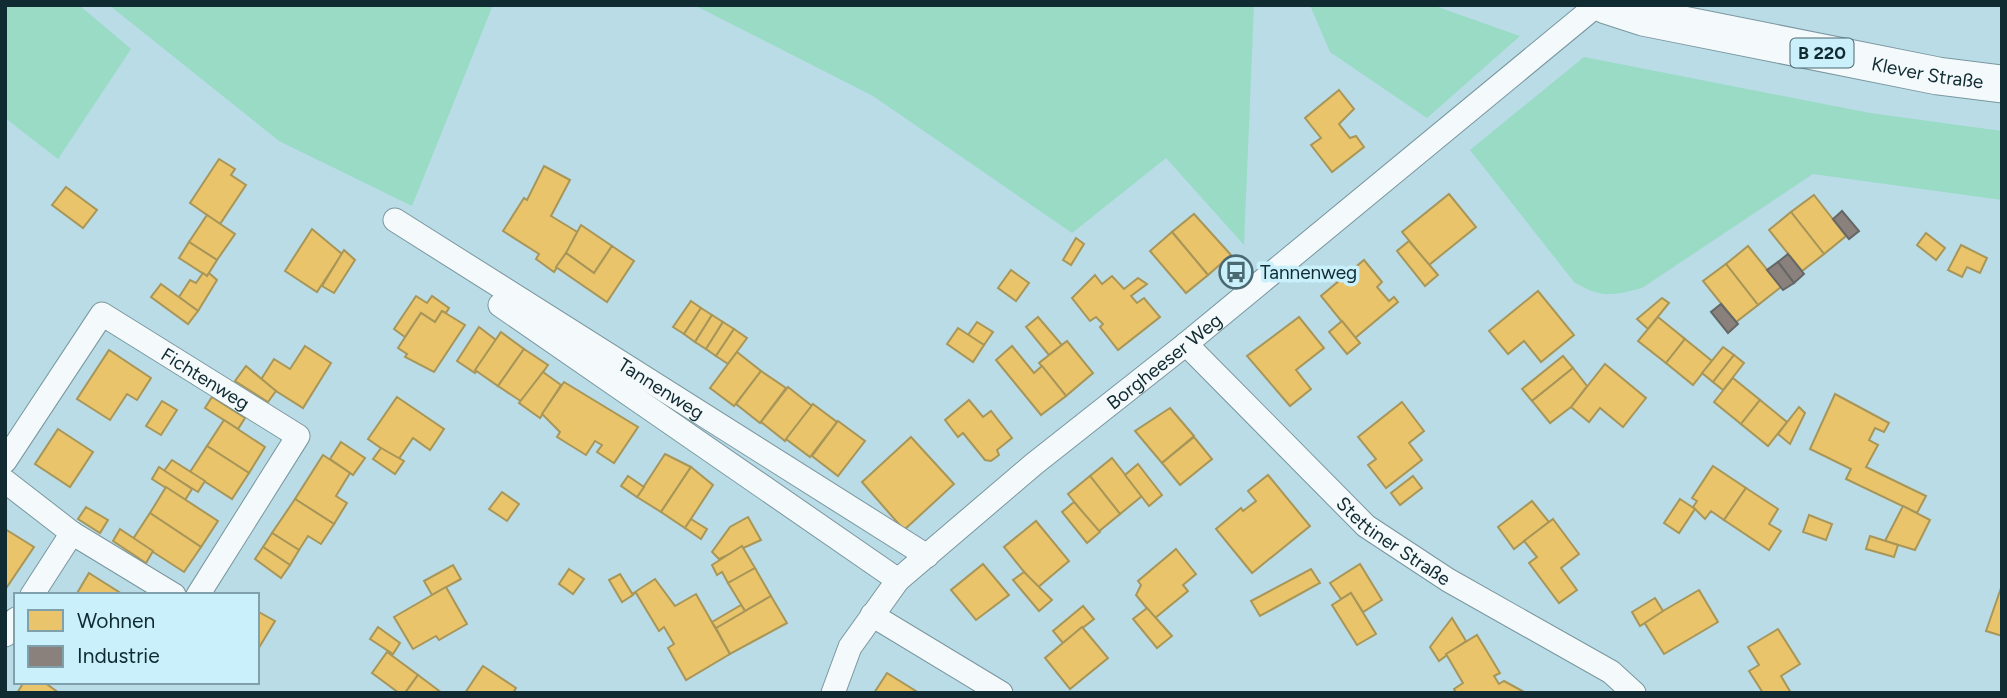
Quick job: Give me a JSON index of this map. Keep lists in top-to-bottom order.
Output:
{
  "streets": {
    "main road": ["B 220", "Klever Straße"],
    "street": [
      "Borgheeser Weg",
      "Fichtenweg",
      "Tannenweg",
      "Stettiner Straße"
    ]
  },
  "crossings": [
    ["Borgheeser Weg", "Tannenweg"],
    ["Borgheeser Weg", "Stettiner Straße"]
  ],
  "places": {
    "bus stop": ["Tannenweg"]
  },
  "legend": ["Wohnen", "Industrie"]
}
